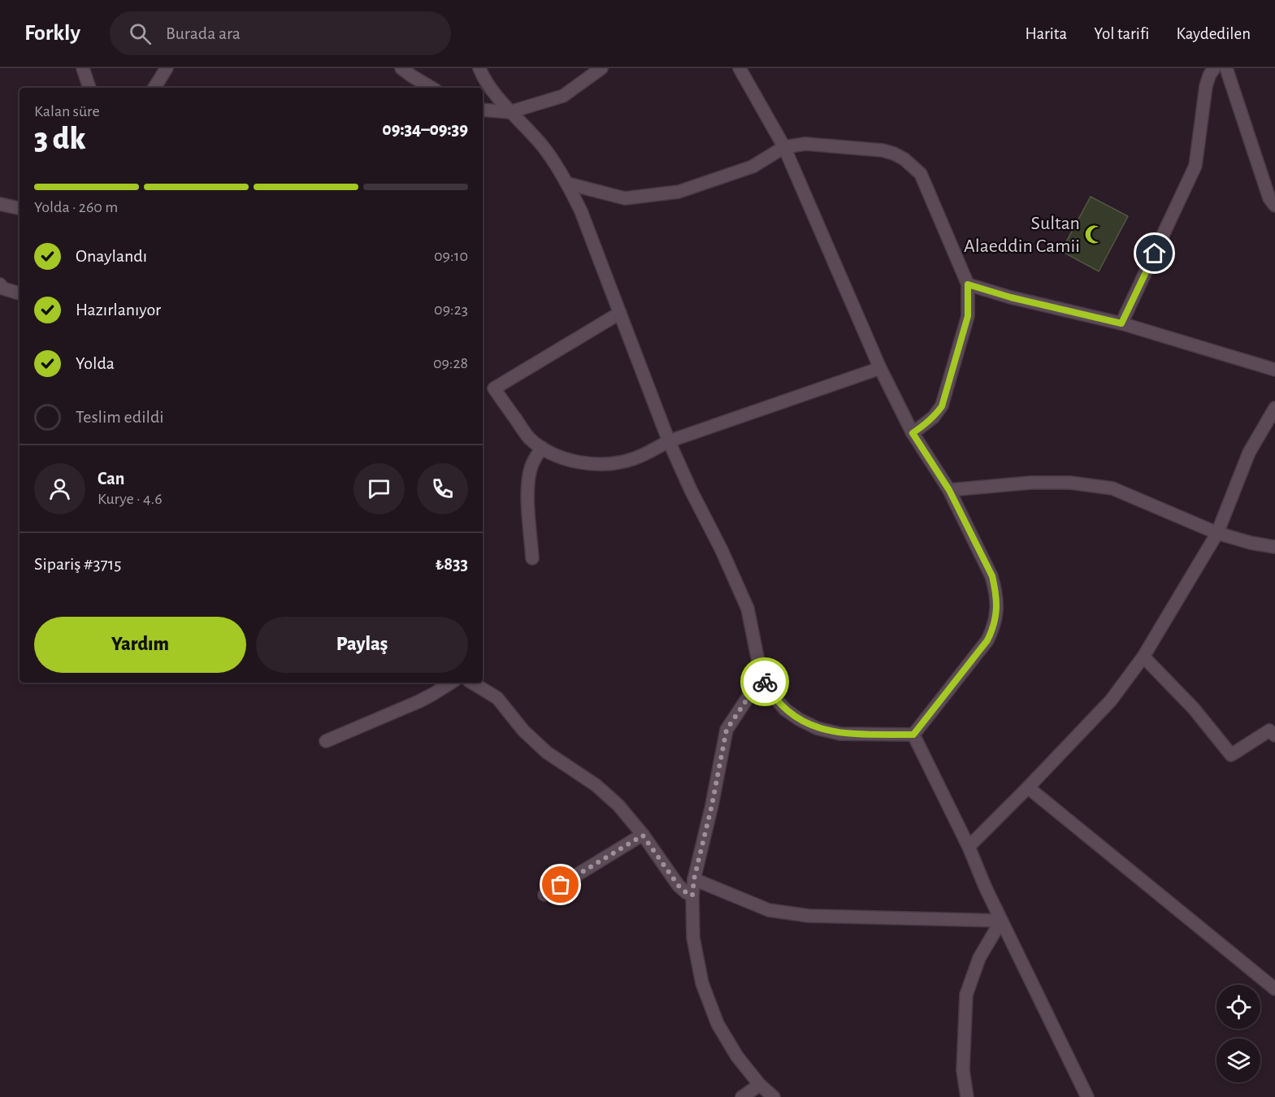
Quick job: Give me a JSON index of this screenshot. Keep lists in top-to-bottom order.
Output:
{
  "places": {
    "mosque": ["Sultan Alaeddin Camii"]
  },
  "page": {
    "header": "Forkly",
    "search": "Burada ara",
    "nav": ["Harita", "Yol tarifi", "Kaydedilen"],
    "heading": ["3 dk", "Kalan süre", "09:34–09:39"],
    "panel": [
      "Can",
      "Kurye · 4.6",
      "Sipariş #3715",
      "₺833"
    ],
    "bar": "Yolda · 260 m",
    "list": [
      ["Onaylandı", "09:10"],
      ["Hazırlanıyor", "09:23"],
      ["Yolda", "09:28"],
      "Teslim edildi"
    ],
    "buttons": ["Yardım", "Paylaş"]
  }
}
